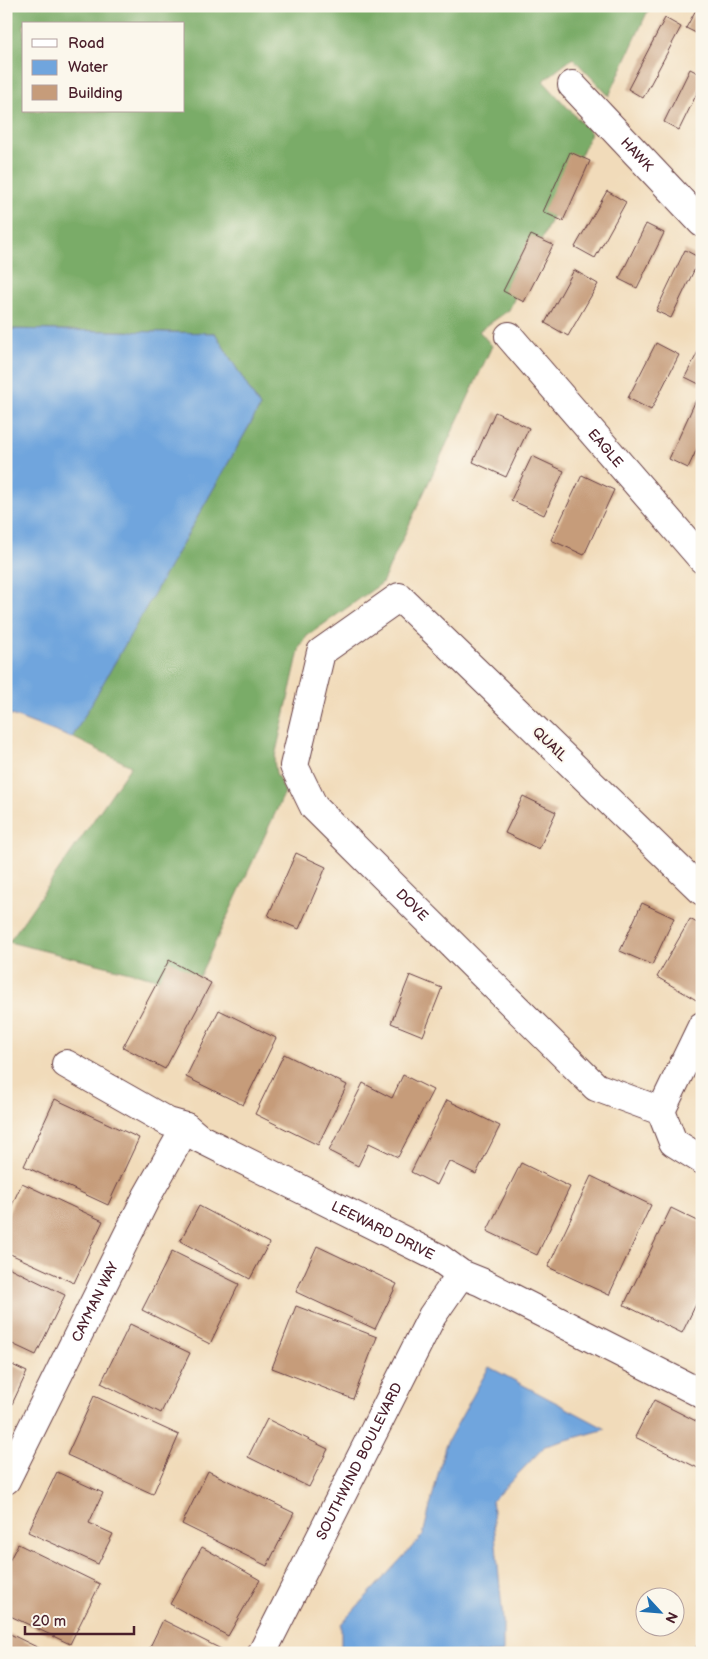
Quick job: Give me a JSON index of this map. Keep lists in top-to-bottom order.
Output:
{
  "streets": {
    "street": [
      "HAWK",
      "EAGLE",
      "QUAIL",
      "DOVE",
      "LEEWARD DRIVE",
      "CAYMAN WAY",
      "SOUTHWIND BOULEVARD"
    ]
  },
  "crossings": [
    ["QUAIL", "DOVE"],
    ["LEEWARD DRIVE", "CAYMAN WAY"],
    ["LEEWARD DRIVE", "SOUTHWIND BOULEVARD"]
  ],
  "legend": ["Road", "Water", "Building"],
  "scale_bar": "20 m",
  "north": "bottom right"
}
